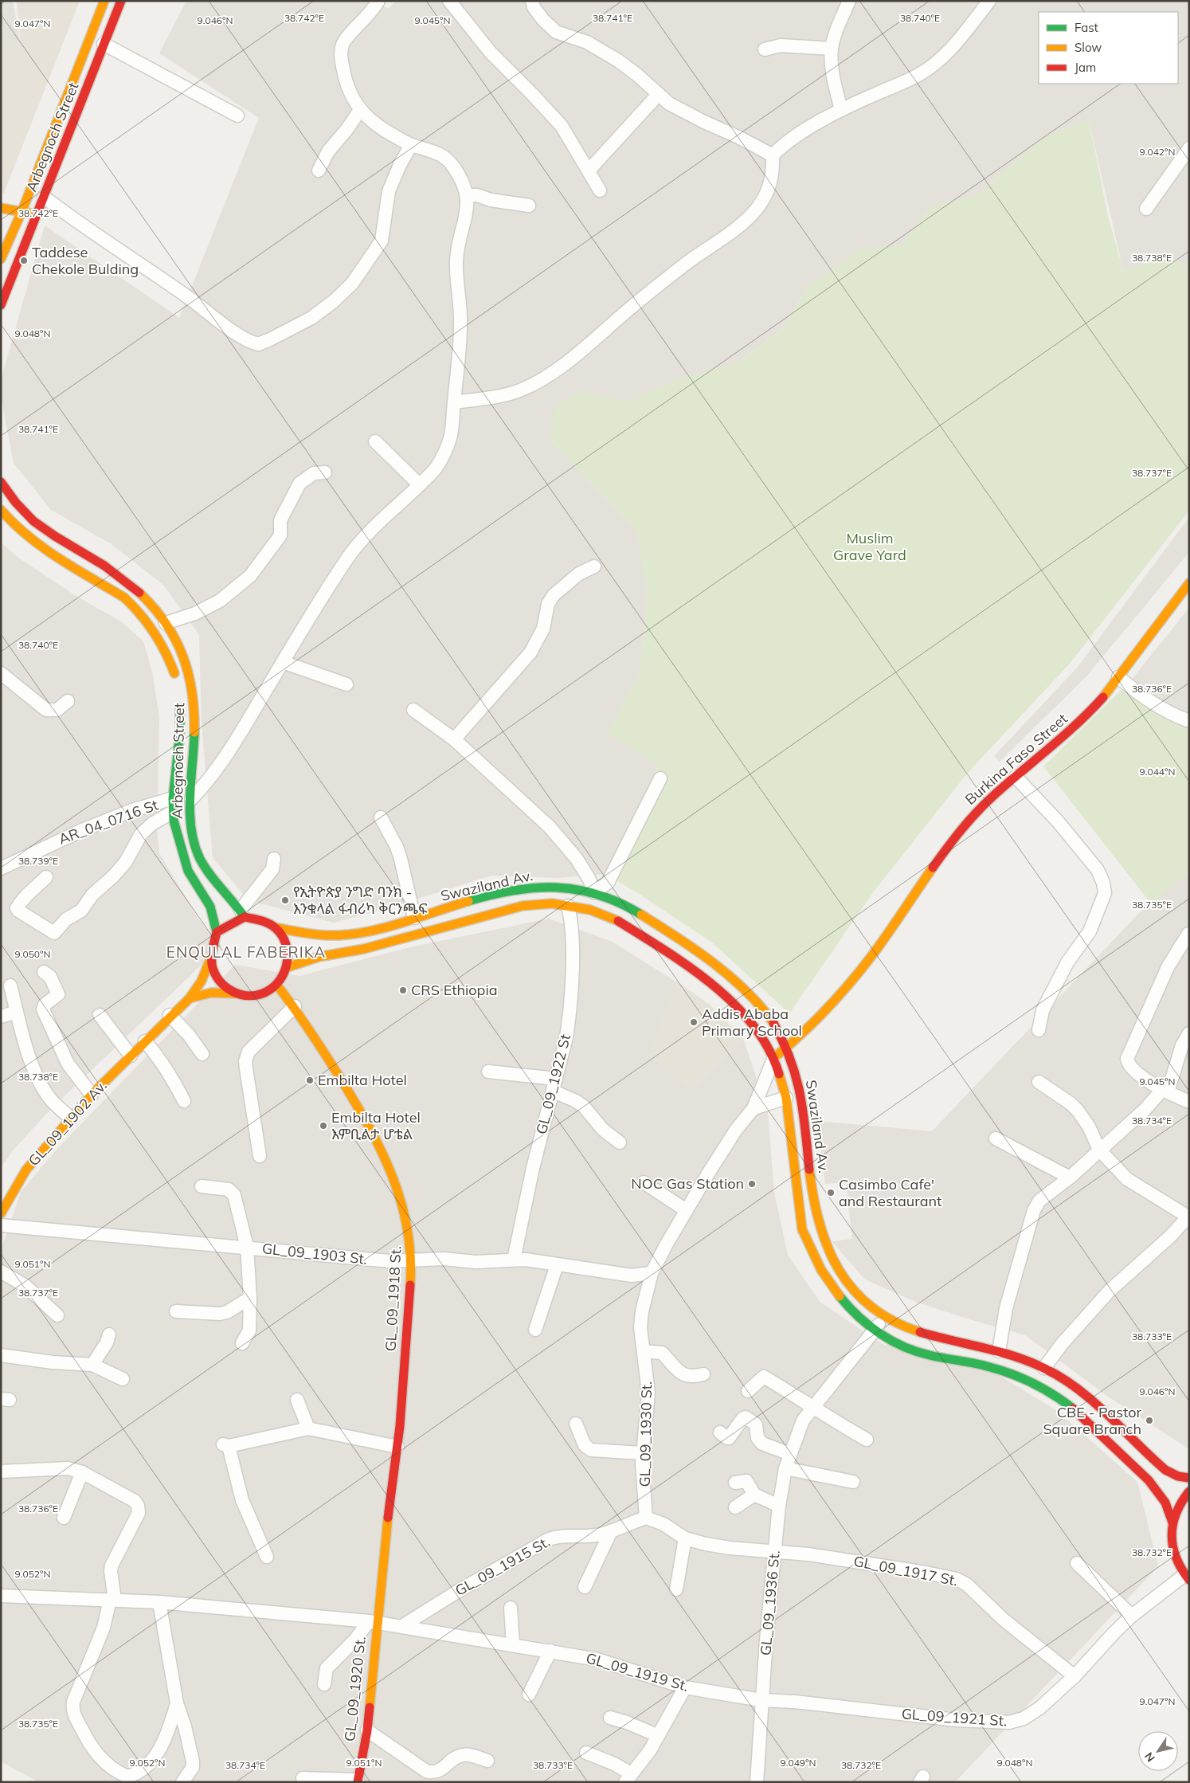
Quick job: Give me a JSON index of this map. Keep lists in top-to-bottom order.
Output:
{
  "streets": {
    "main road": [
      "Arbegnoch Street",
      "Burkina Faso Street",
      "Swaziland Av.",
      "GL_09_1902 Av.",
      "GL_09_1918 St.",
      "GL_09_1920 St."
    ],
    "street": [
      "AR_04_0716 St",
      "GL_09_1922 St",
      "GL_09_1903 St.",
      "GL_09_1930 St.",
      "GL_09_1915 St.",
      "GL_09_1917 St.",
      "GL_09_1936 St.",
      "GL_09_1919 St.",
      "GL_09_1921 St."
    ]
  },
  "crossings": [
    ["Arbegnoch Street", "AR_04_0716 St"],
    ["Arbegnoch Street", "Swaziland Av."],
    ["Arbegnoch Street", "GL_09_1902 Av."],
    ["Arbegnoch Street", "GL_09_1918 St."],
    ["Burkina Faso Street", "Swaziland Av."],
    ["Burkina Faso Street", "GL_09_1930 St."],
    ["Swaziland Av.", "GL_09_1922 St"],
    ["Swaziland Av.", "GL_09_1902 Av."],
    ["Swaziland Av.", "GL_09_1918 St."],
    ["Swaziland Av.", "GL_09_1930 St."],
    ["Swaziland Av.", "GL_09_1936 St."],
    ["GL_09_1922 St", "GL_09_1903 St."],
    ["GL_09_1902 Av.", "GL_09_1918 St."],
    ["GL_09_1903 St.", "GL_09_1918 St."],
    ["GL_09_1903 St.", "GL_09_1930 St."],
    ["GL_09_1918 St.", "GL_09_1919 St."],
    ["GL_09_1918 St.", "GL_09_1920 St."],
    ["GL_09_1930 St.", "GL_09_1915 St."],
    ["GL_09_1915 St.", "GL_09_1919 St."],
    ["GL_09_1917 St.", "GL_09_1936 St."],
    ["GL_09_1917 St.", "GL_09_1921 St."],
    ["GL_09_1936 St.", "GL_09_1919 St."],
    ["GL_09_1936 St.", "GL_09_1921 St."],
    ["GL_09_1919 St.", "GL_09_1920 St."],
    ["GL_09_1919 St.", "GL_09_1921 St."]
  ],
  "districts": ["ENQULAL FABERIKA"],
  "parks": ["Muslim Grave Yard"],
  "places": [
    "Taddese Chekole Bulding",
    "የኢትዮጵያ ንግድ ባንክ - እንቁላል ፋብሪካ ቅርንጫፍ",
    "CRS Ethiopia",
    "Addis Ababa Primary School",
    "Embilta Hotel",
    "Embilta Hotel እምቢልታ ሆቴል",
    "NOC Gas Station",
    "Casimbo Cafe' and Restaurant",
    "CBE - Pastor Square Branch"
  ],
  "legend": ["Fast", "Slow", "Jam"],
  "north": "bottom left",
  "coordinates": [
    "38.742°E",
    "38.741°E",
    "38.740°E",
    "9.046°N",
    "9.045°N",
    "9.047°N",
    "9.042°N",
    "38.738°E",
    "9.048°N",
    "38.737°E",
    "38.736°E",
    "9.044°N",
    "38.739°E",
    "38.735°E",
    "9.050°N",
    "38.734°E",
    "9.051°N",
    "38.733°E",
    "38.732°E",
    "9.052°N",
    "9.049°N"
  ]
}
